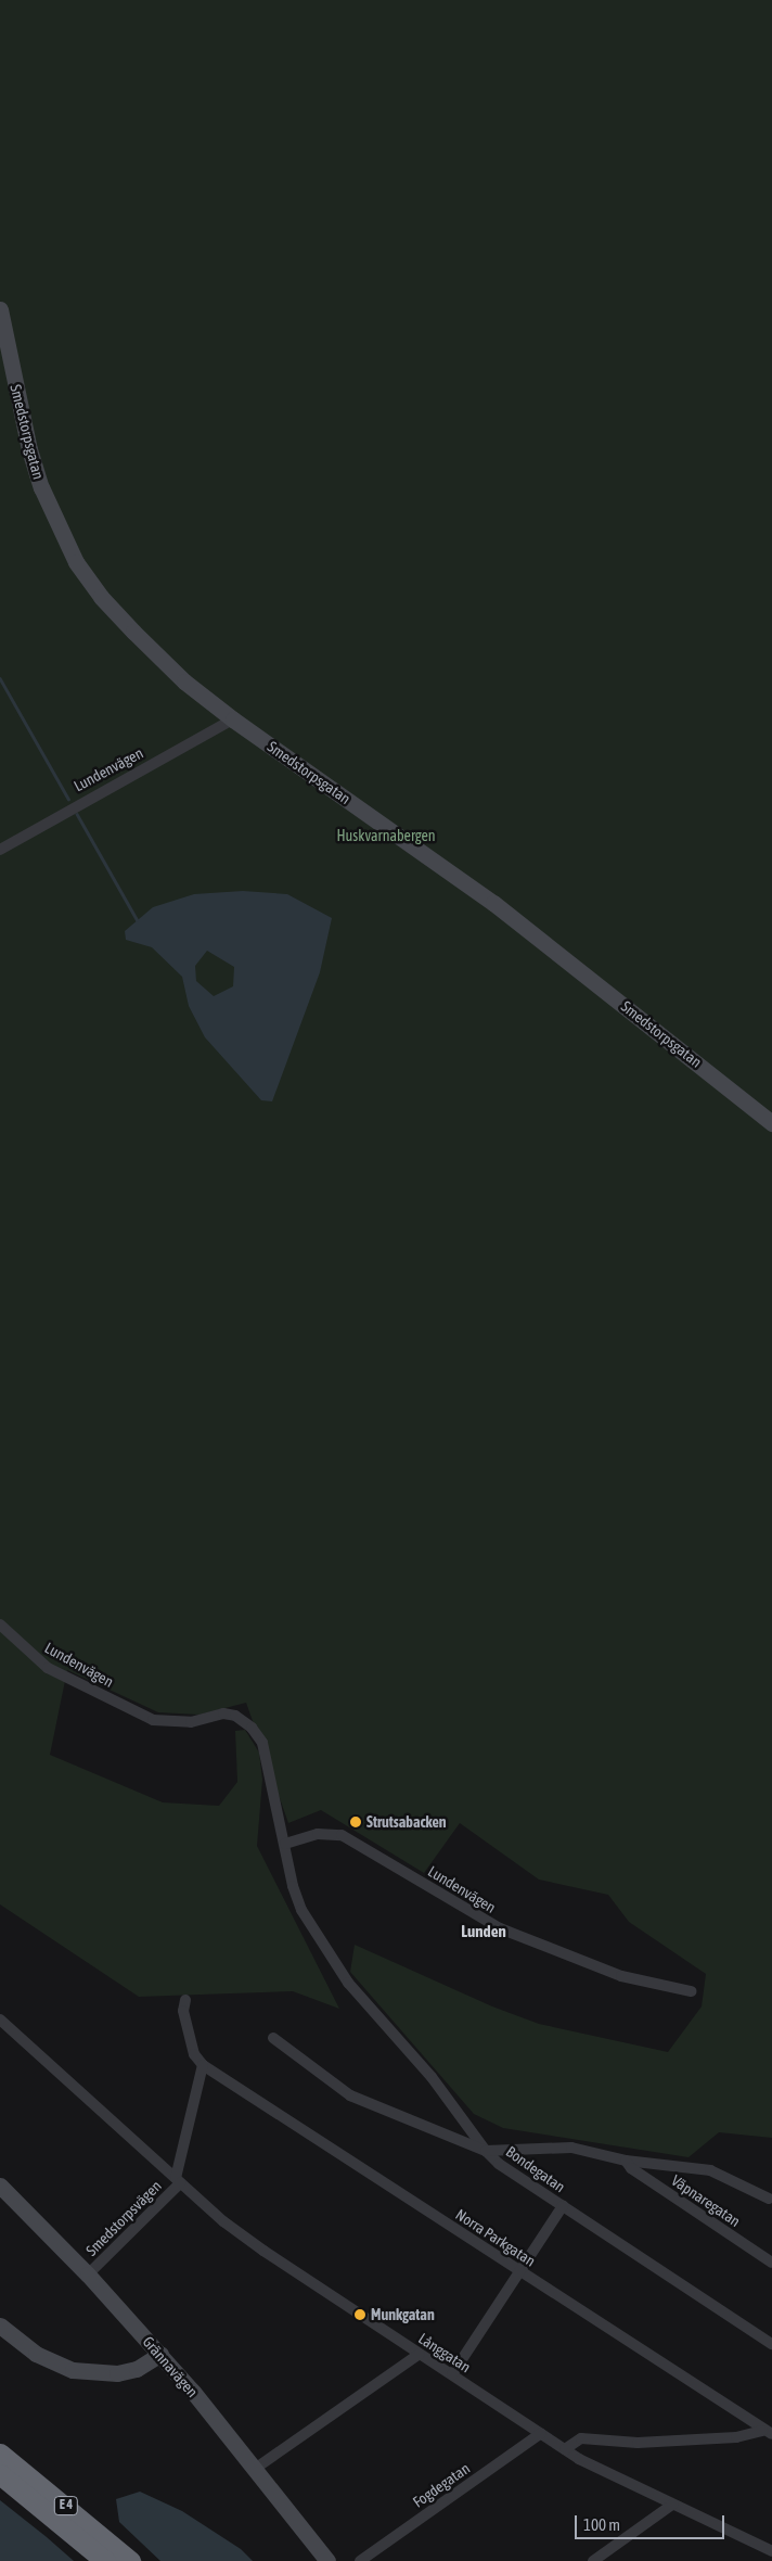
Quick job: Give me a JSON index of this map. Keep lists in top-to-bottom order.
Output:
{
  "streets": {
    "highway": ["E 4"],
    "street": [
      "Smedstorpsgatan",
      "Lundenvägen",
      "Bondegatan",
      "Väpnaregatan",
      "Smedstorpsvägen",
      "Norra Parkgatan",
      "Långgatan",
      "Grännavägen",
      "Fogdegatan"
    ]
  },
  "crossings": [
    ["Smedstorpsgatan", "Lundenvägen"],
    ["Lundenvägen", "Bondegatan"],
    ["Lundenvägen", "Väpnaregatan"],
    ["Bondegatan", "Väpnaregatan"],
    ["Smedstorpsvägen", "Norra Parkgatan"],
    ["Smedstorpsvägen", "Långgatan"],
    ["Smedstorpsvägen", "Grännavägen"],
    ["Långgatan", "Fogdegatan"]
  ],
  "districts": ["Lunden"],
  "parks": ["Huskvarnabergen"],
  "places": ["Strutsabacken", "Munkgatan"],
  "scale_bar": "100 m"
}
